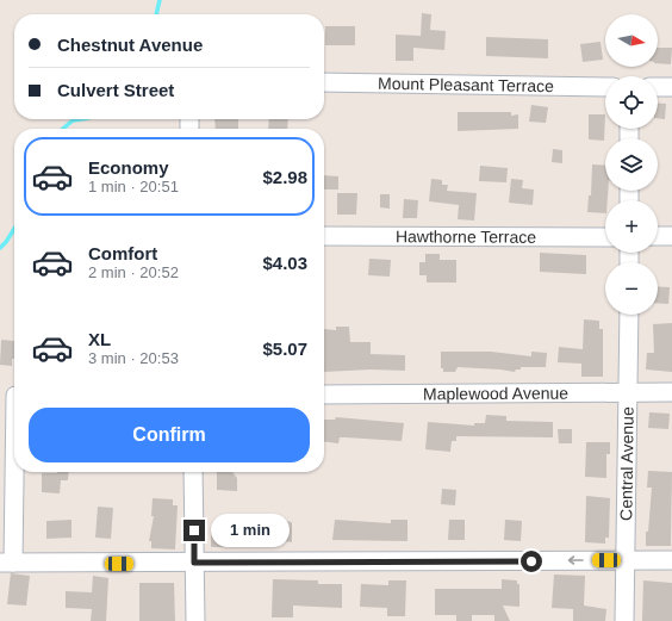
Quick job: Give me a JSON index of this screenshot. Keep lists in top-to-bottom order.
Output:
{
  "streets": {
    "street": [
      "Mount Pleasant Terrace",
      "Hawthorne Terrace",
      "Maplewood Avenue",
      "Central Avenue"
    ]
  },
  "crossings": [
    ["Maplewood Avenue", "Central Avenue"]
  ],
  "north": "right",
  "page": {
    "map_buttons": ["+", "−"],
    "banner": ["Chestnut Avenue", "Culvert Street"],
    "list": [
      {
        "name": "Economy",
        "note": "1 min · 20:51",
        "value": "$2.98"
      },
      {
        "name": "Comfort",
        "note": "2 min · 20:52",
        "value": "$4.03"
      },
      {
        "name": "XL",
        "note": "3 min · 20:53",
        "value": "$5.07"
      }
    ],
    "buttons": "Confirm",
    "bubble": "1 min"
  }
}
